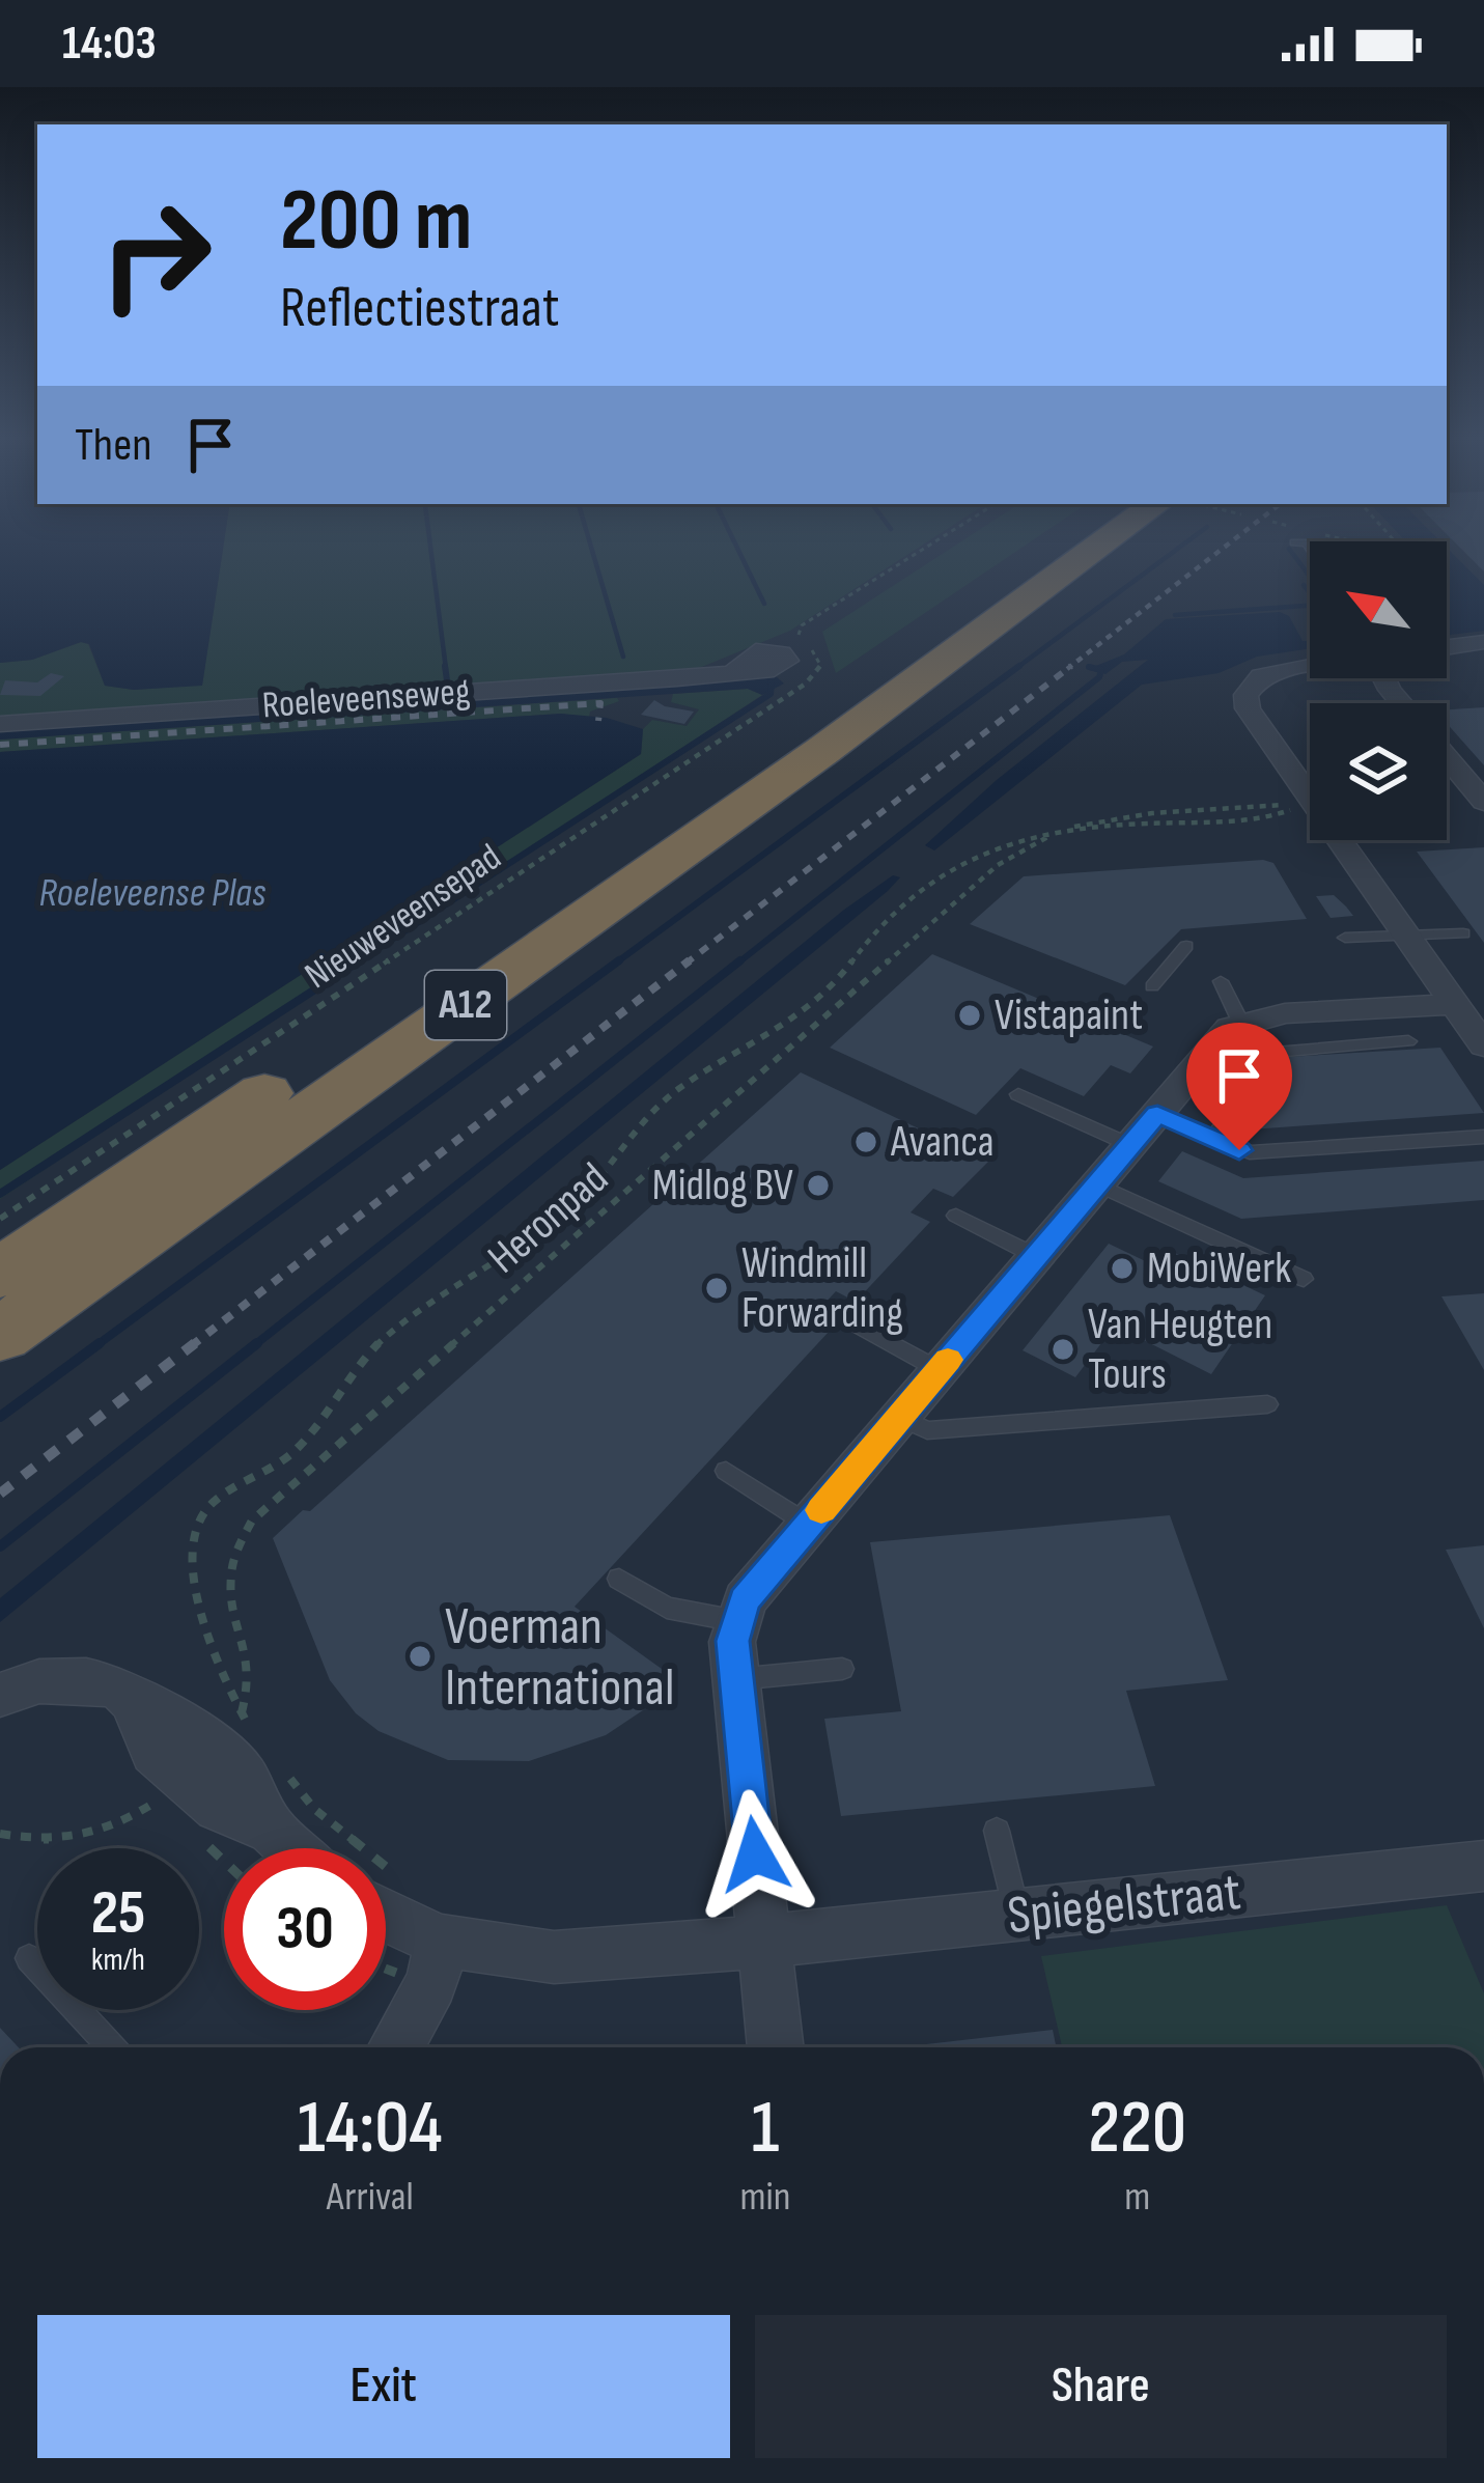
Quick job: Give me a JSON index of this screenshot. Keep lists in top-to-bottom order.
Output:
{
  "streets": {
    "highway": ["A12"],
    "street": ["Roeleveenseweg", "Spiegelstraat"],
    "path": ["Nieuweveensepad", "Heronpad"]
  },
  "water": ["Roeleveense Plas"],
  "places": [
    "Vistapaint",
    "Avanca",
    "Midlog BV",
    "MobiWerk",
    "Windmill Forwarding",
    "Van Heugten Tours",
    "Voerman International"
  ],
  "north": "top left",
  "page": {
    "status": "14:03",
    "turn": ["200 m", "Reflectiestraat"],
    "then": "Then",
    "speed": "25 km/h",
    "limit": "30",
    "eta": [
      "14:04",
      "Arrival",
      "1",
      "min",
      "220",
      "m"
    ],
    "buttons": ["Exit", "Share"]
  }
}
